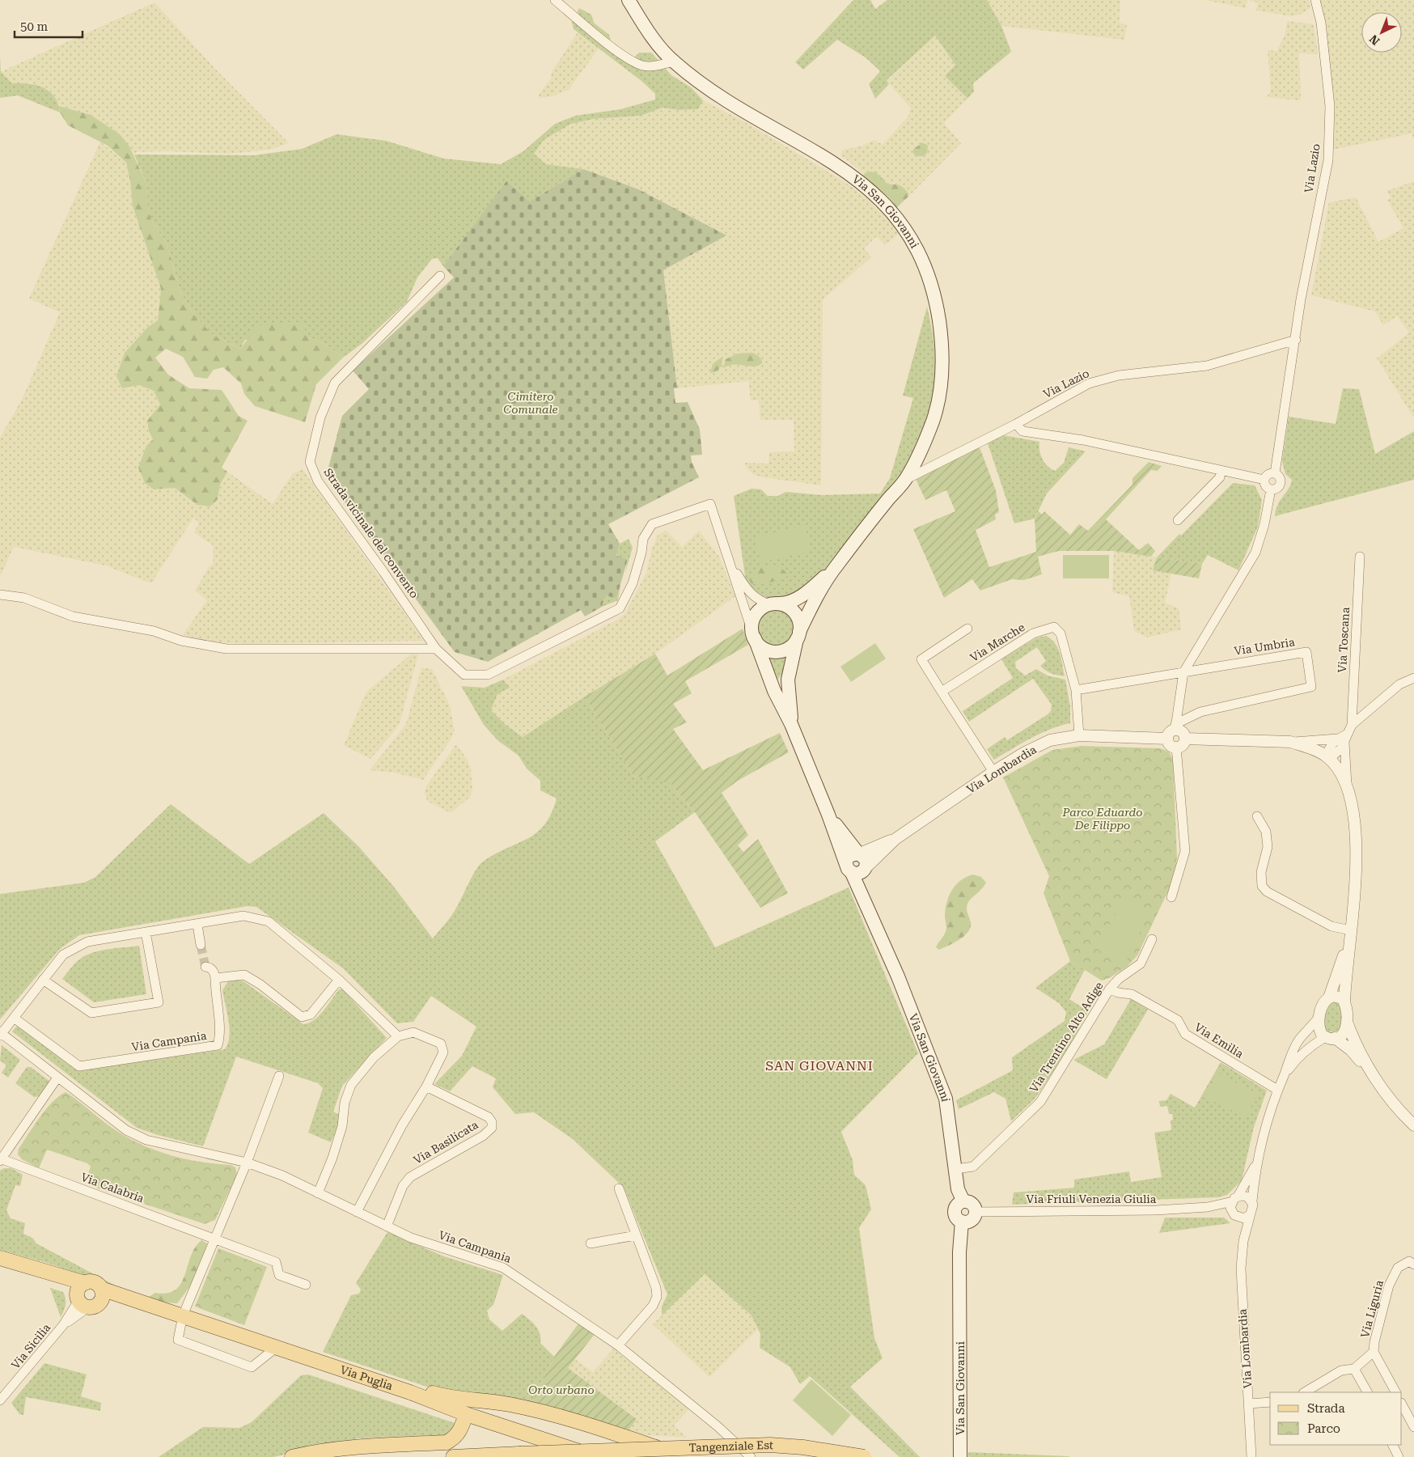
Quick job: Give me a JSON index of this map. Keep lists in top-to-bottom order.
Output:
{
  "streets": {
    "main road": ["Via San Giovanni", "Via Puglia", "Tangenziale Est"],
    "street": [
      "Via Lazio",
      "Strada vicinale del convento",
      "Via Toscana",
      "Via Marche",
      "Via Umbria",
      "Via Lombardia",
      "Via Trentino Alto Adige",
      "Via Emilia",
      "Via Campania",
      "Via Basilicata",
      "Via Calabria",
      "Via Friuli Venezia Giulia",
      "Via Liguria",
      "Via Sicilia"
    ]
  },
  "crossings": [
    ["Via Lazio", "Via San Giovanni"],
    ["Via San Giovanni", "Via Lombardia"],
    ["Via San Giovanni", "Via Trentino Alto Adige"],
    ["Via San Giovanni", "Via Friuli Venezia Giulia"],
    ["Via Marche", "Via Umbria"],
    ["Via Marche", "Via Lombardia"],
    ["Via Umbria", "Via Lombardia"],
    ["Via Lombardia", "Via Friuli Venezia Giulia"],
    ["Via Trentino Alto Adige", "Via Emilia"],
    ["Via Campania", "Via Basilicata"],
    ["Via Campania", "Via Calabria"],
    ["Via Sicilia", "Via Puglia"]
  ],
  "districts": ["SAN GIOVANNI"],
  "parks": ["Cimitero Comunale", "Parco Eduardo De Filippo", "Orto urbano"],
  "legend": ["Strada", "Parco"],
  "scale_bar": "50 m",
  "north": "bottom left"
}
